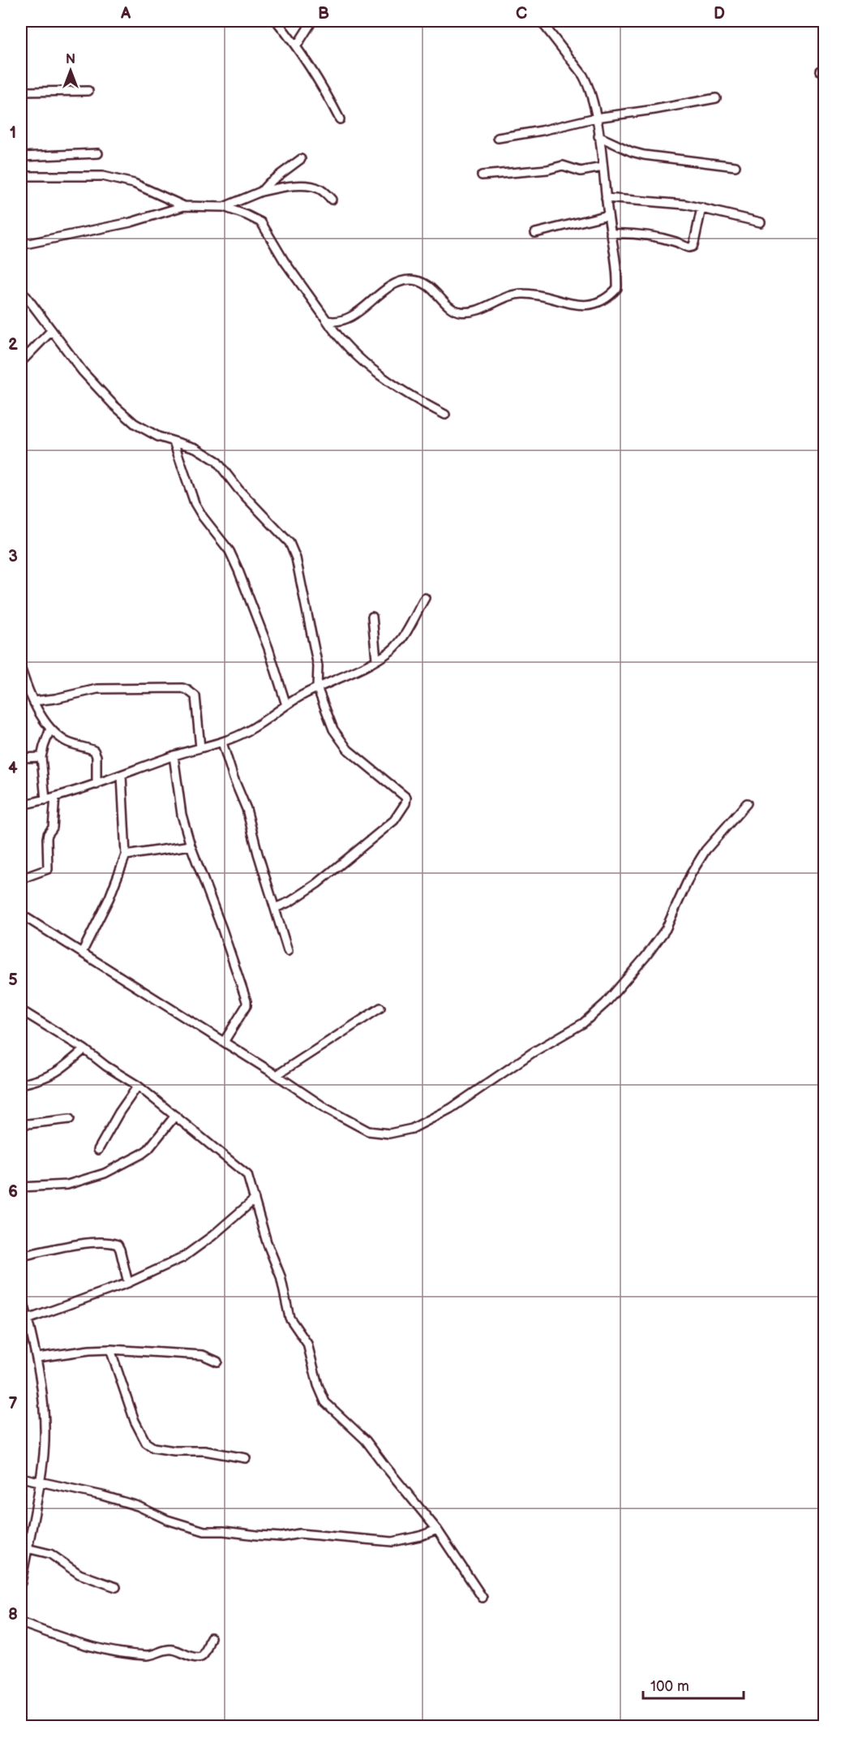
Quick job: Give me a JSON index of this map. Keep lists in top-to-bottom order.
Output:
{
  "scale_bar": "100 m",
  "north": "top",
  "grid": {
    "columns": [
      "A",
      "B",
      "C",
      "D"
    ],
    "rows": [
      "1",
      "2",
      "3",
      "4",
      "5",
      "6",
      "7",
      "8"
    ]
  }
}
